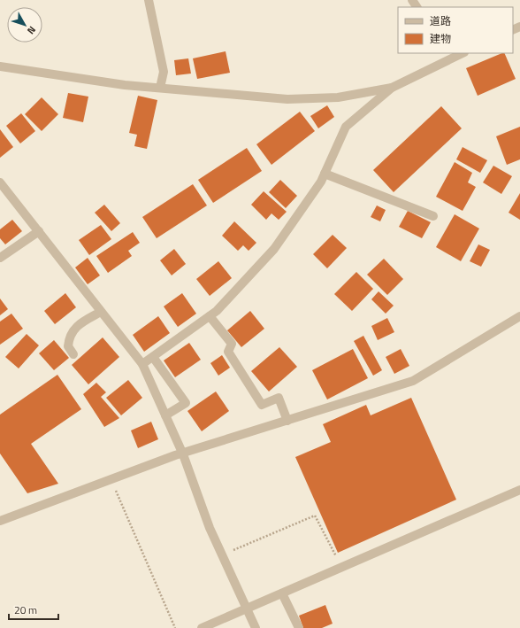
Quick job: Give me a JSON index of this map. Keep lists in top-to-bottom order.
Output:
{
  "legend": ["道路", "建物"],
  "scale_bar": "20 m",
  "north": "bottom right"
}
